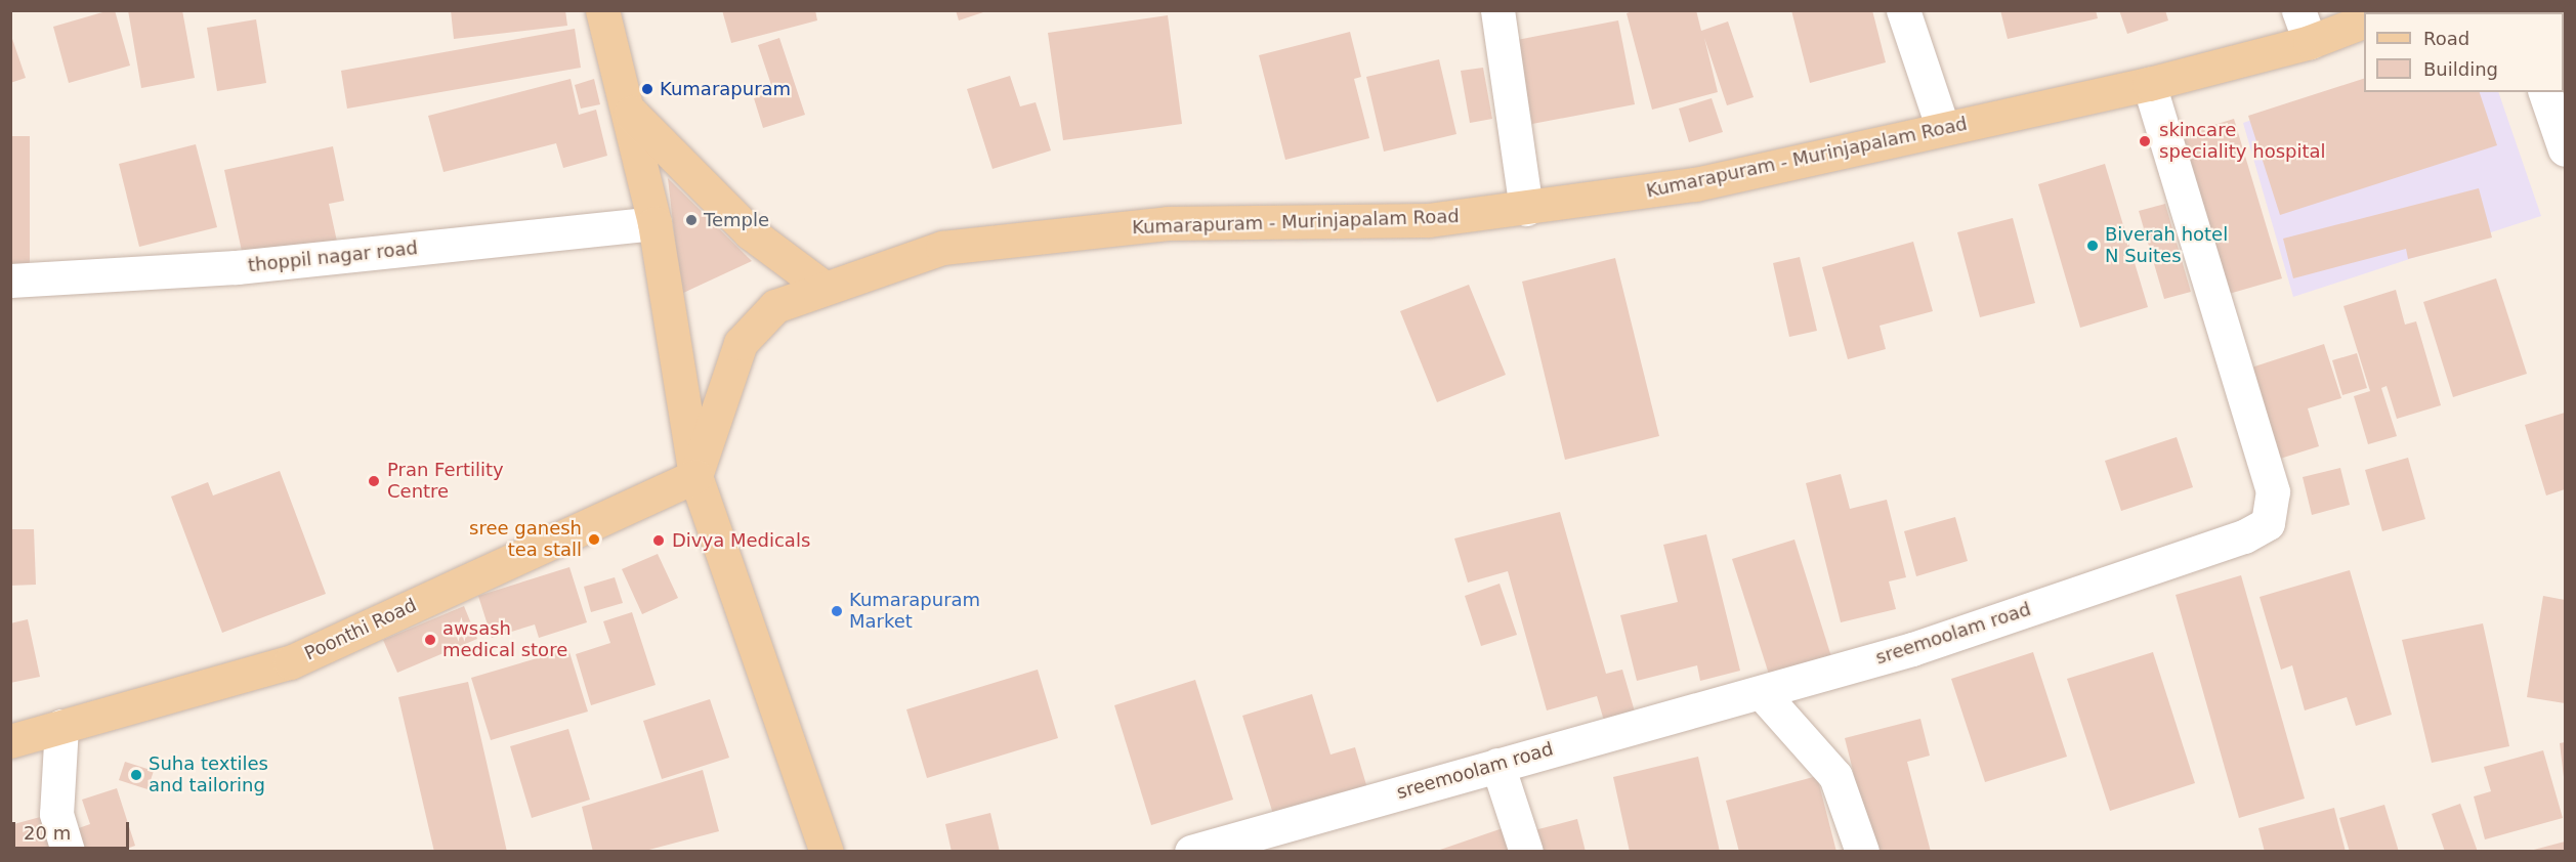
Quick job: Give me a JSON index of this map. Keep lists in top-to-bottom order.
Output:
{
  "streets": {
    "main road": ["Kumarapuram - Murinjapalam Road", "Poonthi Road"],
    "street": ["thoppil nagar road", "sreemoolam road"]
  },
  "crossings": [
    ["Kumarapuram - Murinjapalam Road", "Poonthi Road"],
    ["Kumarapuram - Murinjapalam Road", "sreemoolam road"]
  ],
  "places": [
    "Kumarapuram",
    "skincare speciality hospital",
    "Temple",
    "Biverah hotel N Suites",
    "Pran Fertility Centre",
    "sree ganesh tea stall",
    "Divya Medicals",
    "Kumarapuram Market",
    "awsash medical store",
    "Suha textiles and tailoring"
  ],
  "legend": ["Road", "Building"],
  "scale_bar": "20 m"
}
